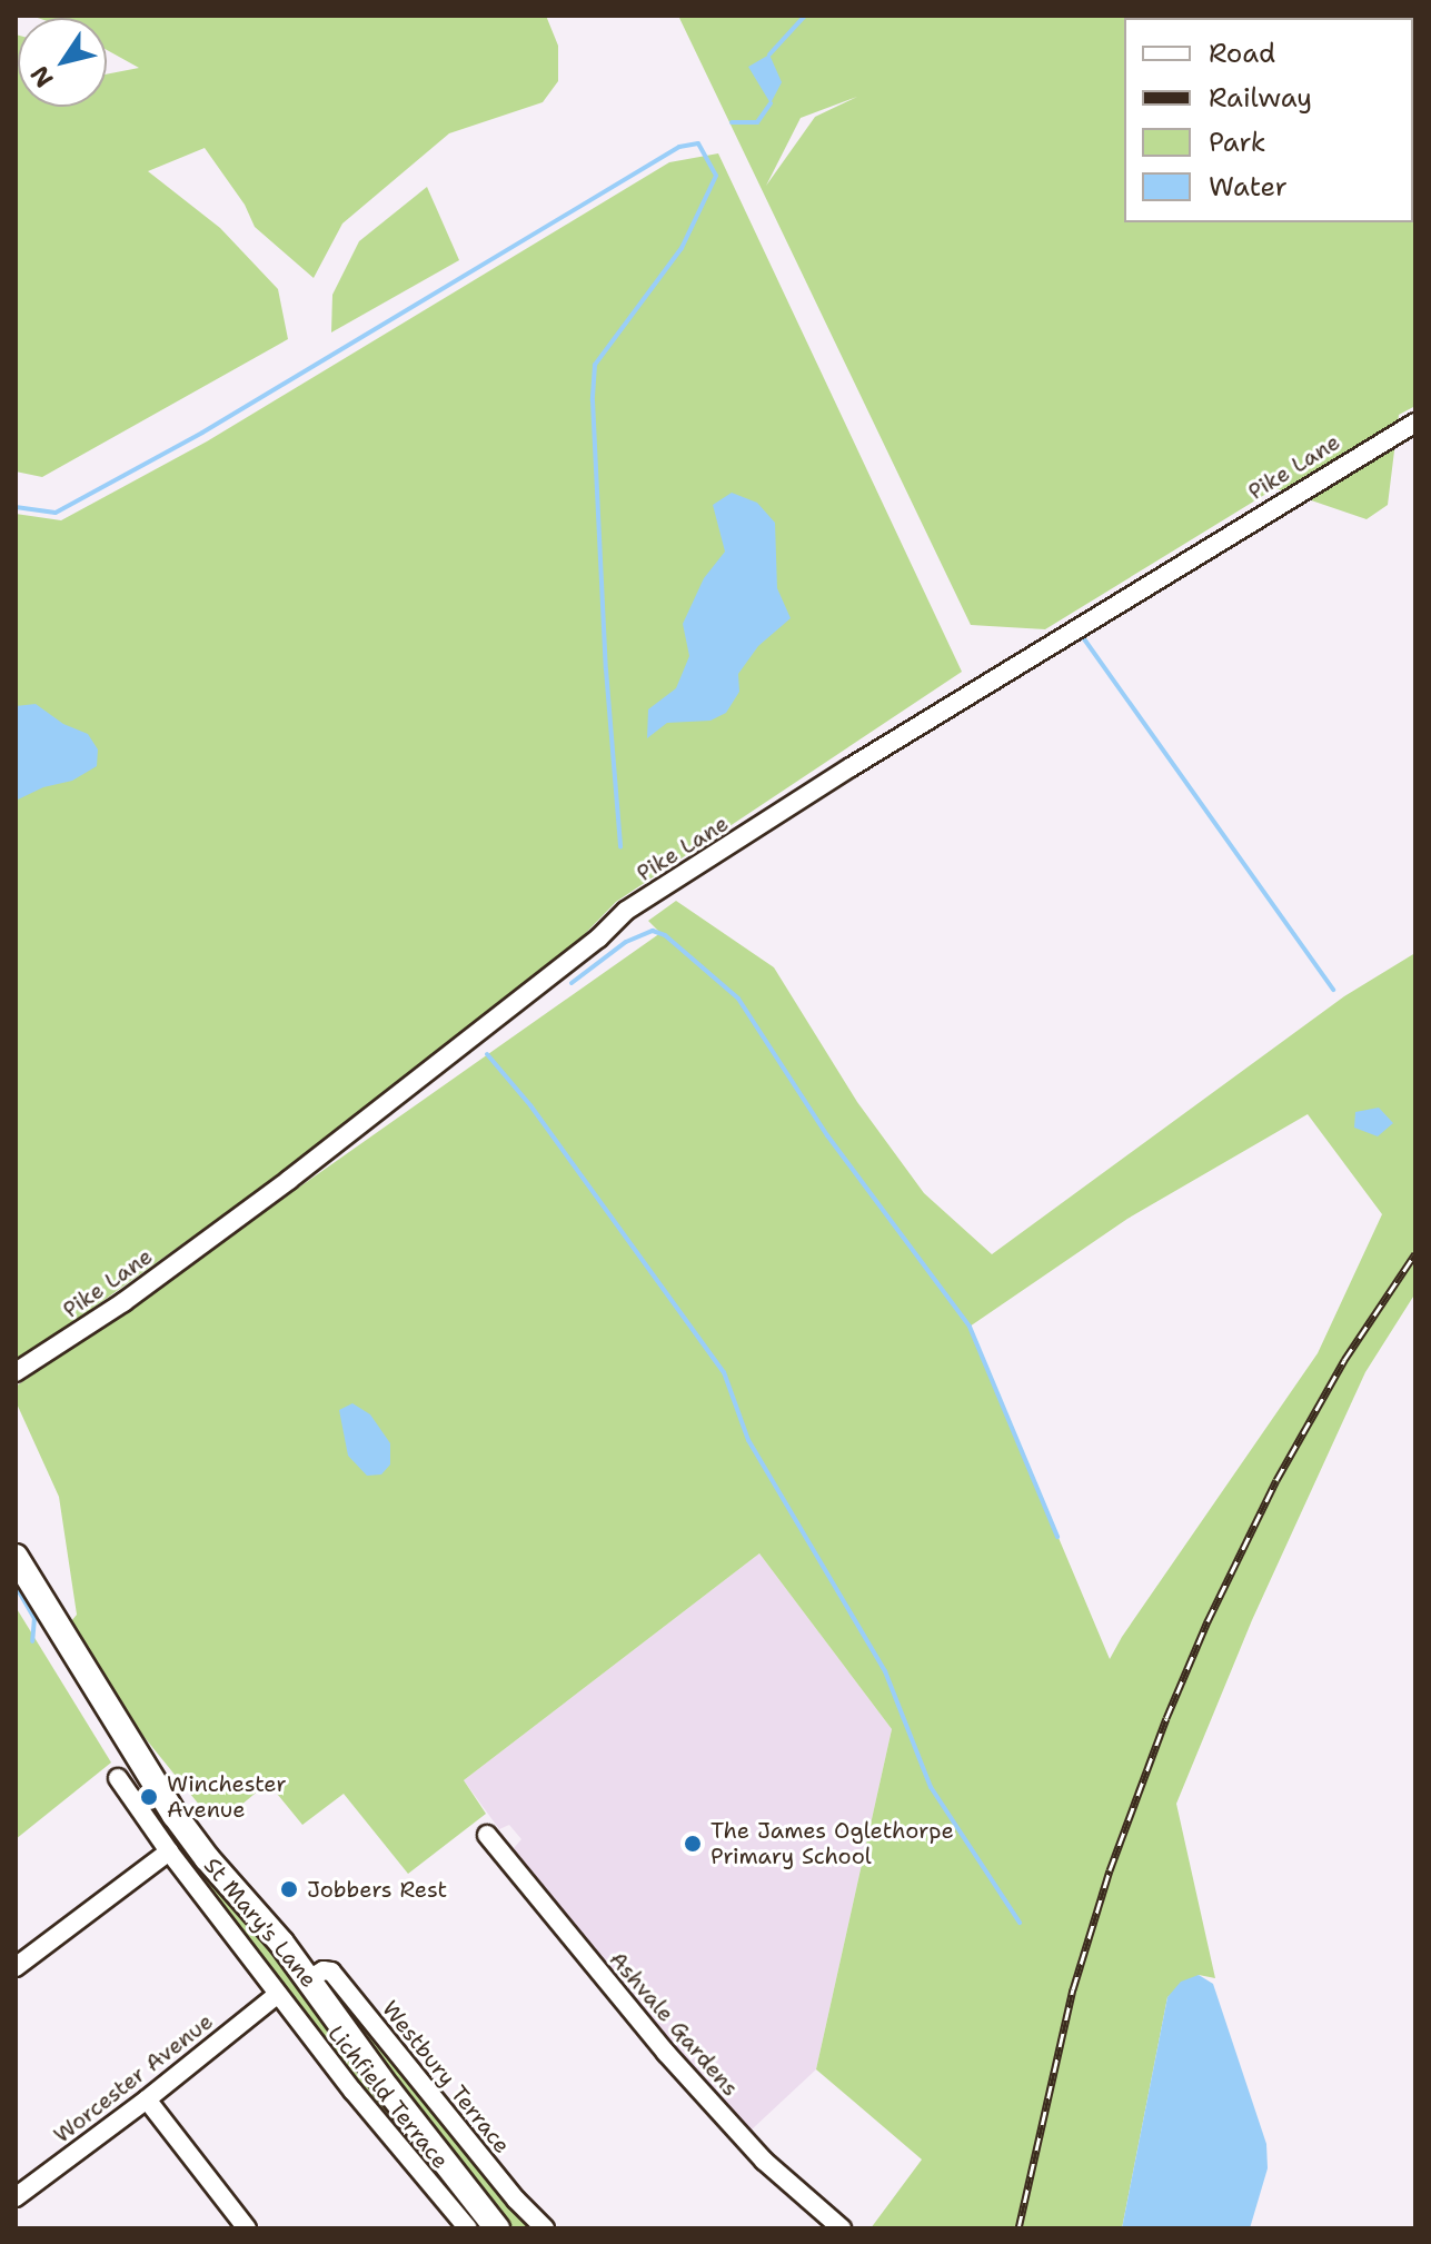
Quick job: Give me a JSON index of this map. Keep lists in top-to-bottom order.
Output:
{
  "streets": {
    "main road": ["St Mary's Lane"],
    "street": [
      "Pike Lane",
      "Ashvale Gardens",
      "Westbury Terrace",
      "Worcester Avenue",
      "Lichfield Terrace"
    ]
  },
  "crossings": [
    ["St Mary's Lane", "Westbury Terrace"],
    ["Worcester Avenue", "Lichfield Terrace"]
  ],
  "places": ["Winchester Avenue", "The James Oglethorpe Primary School", "Jobbers Rest"],
  "legend": [
    "Road",
    "Railway",
    "Park",
    "Water"
  ],
  "north": "bottom left"
}
